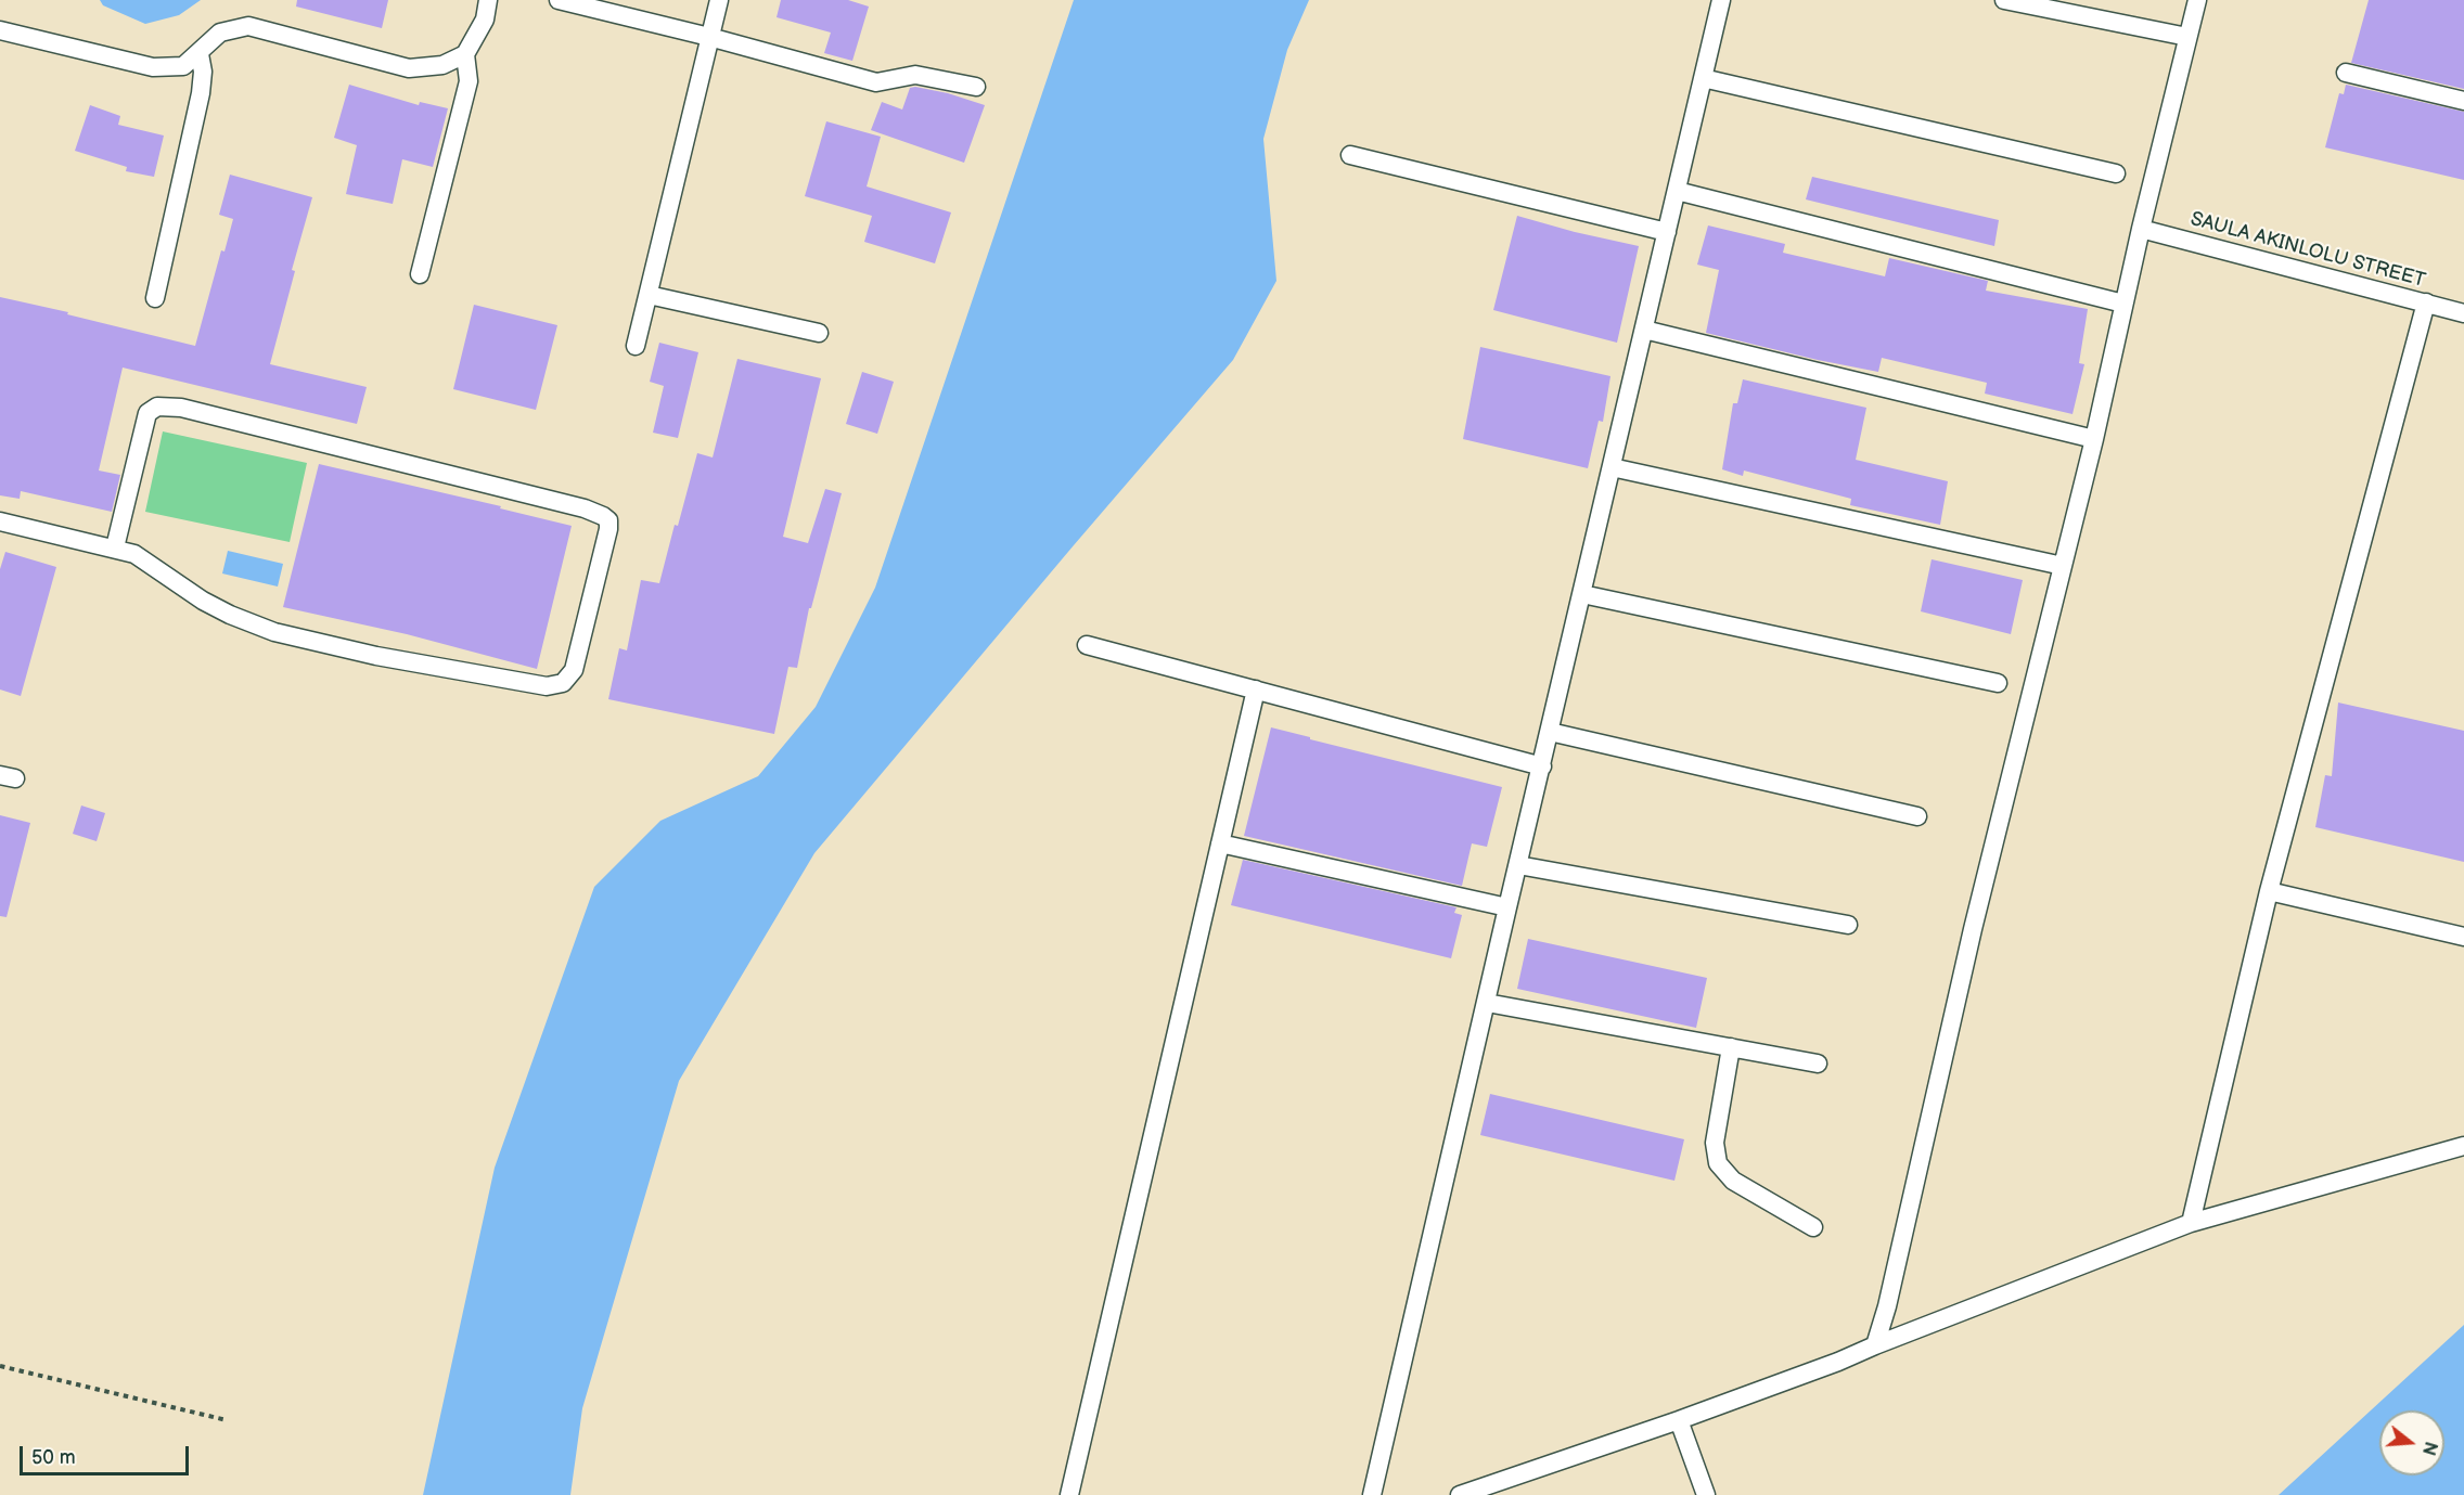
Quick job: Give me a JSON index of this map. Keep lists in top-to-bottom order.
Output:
{
  "streets": {
    "street": ["SAULA AKINLOLU STREET"]
  },
  "scale_bar": "50 m",
  "north": "right"
}
